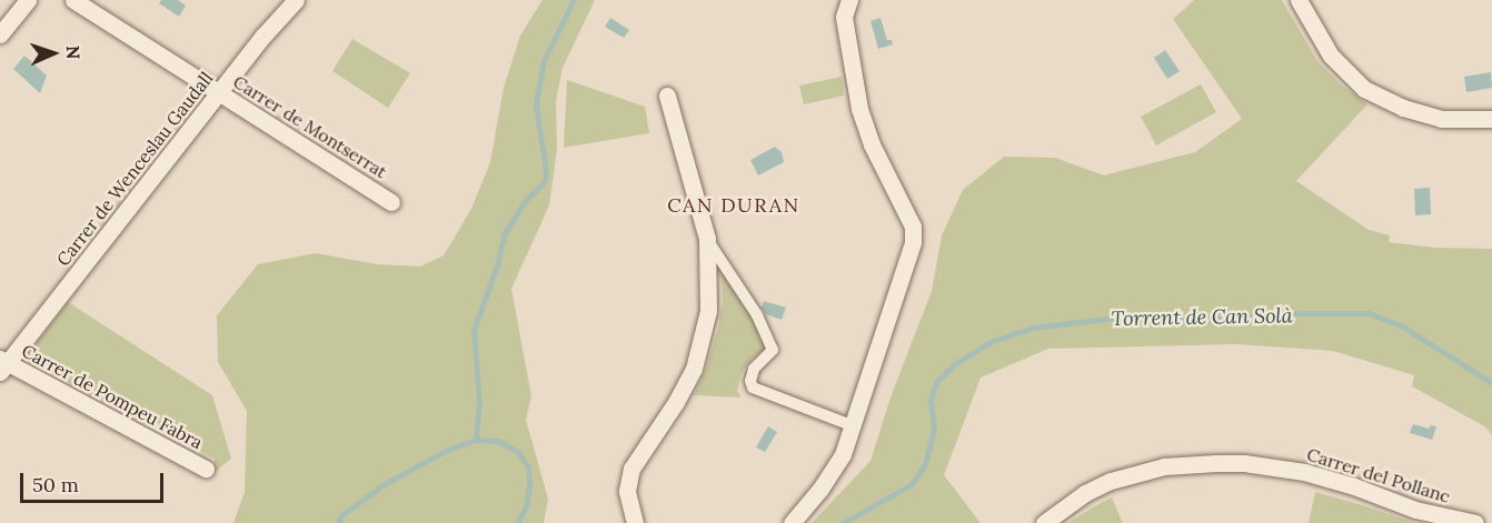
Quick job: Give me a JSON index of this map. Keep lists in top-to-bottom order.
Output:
{
  "streets": {
    "street": [
      "Carrer de Montserrat",
      "Carrer de Wenceslau Gaudall",
      "Carrer de Pompeu Fabra",
      "Carrer del Pollanc"
    ]
  },
  "crossings": [
    ["Carrer de Montserrat", "Carrer de Wenceslau Gaudall"],
    ["Carrer de Wenceslau Gaudall", "Carrer de Pompeu Fabra"]
  ],
  "districts": ["CAN DURAN"],
  "water": ["Torrent de Can Solà"],
  "scale_bar": "50 m",
  "north": "right"
}
